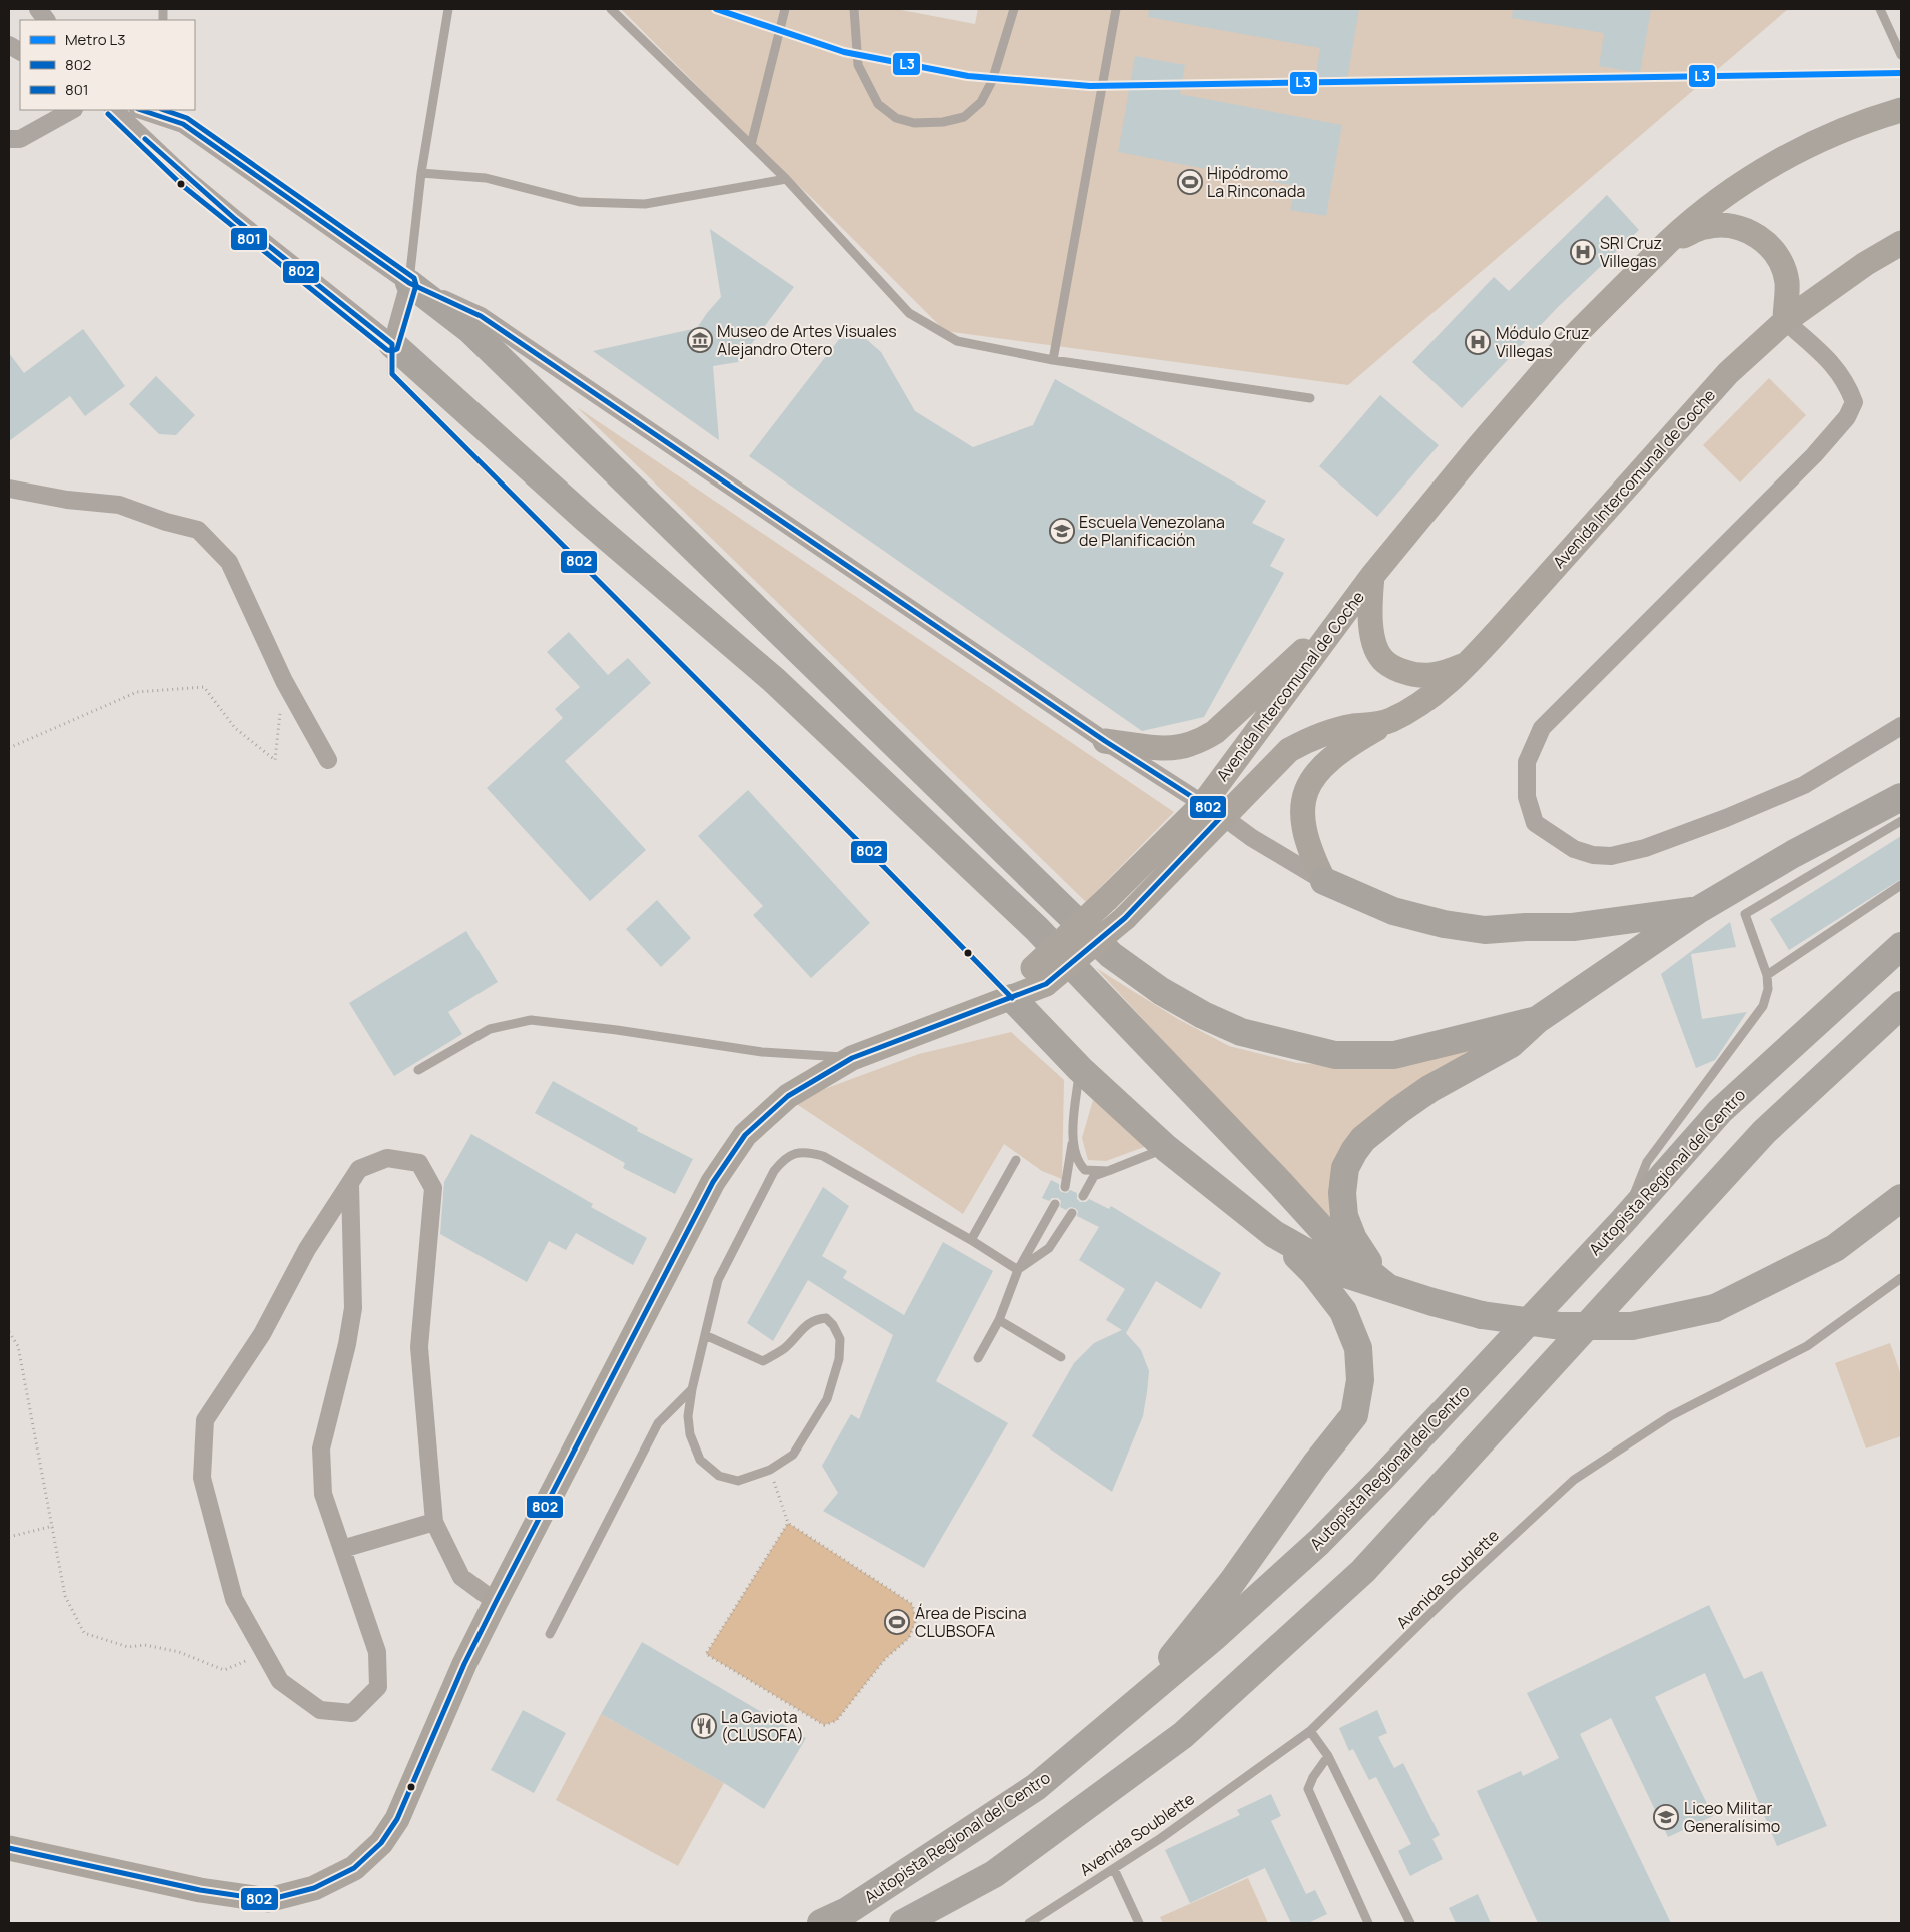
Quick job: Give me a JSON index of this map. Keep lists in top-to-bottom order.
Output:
{
  "streets": {
    "highway": ["Autopista Regional del Centro"],
    "main road": ["Avenida Intercomunal de Coche"],
    "lane": ["Avenida Soublette"]
  },
  "places": {
    "sports": ["Hipódromo La Rinconada", "Área de Piscina CLUBSOFA"],
    "hospital": ["SRI Cruz Villegas", "Módulo Cruz Villegas"],
    "museum": ["Museo de Artes Visuales Alejandro Otero"],
    "school or university": ["Escuela Venezolana de Planificación", "Liceo Militar Generalísimo"],
    "restaurant": ["La Gaviota (CLUSOFA)"]
  },
  "lines": ["metro line L3", "transit line 802", "transit line 801"],
  "legend": ["Metro L3", "802", "801"]
}
